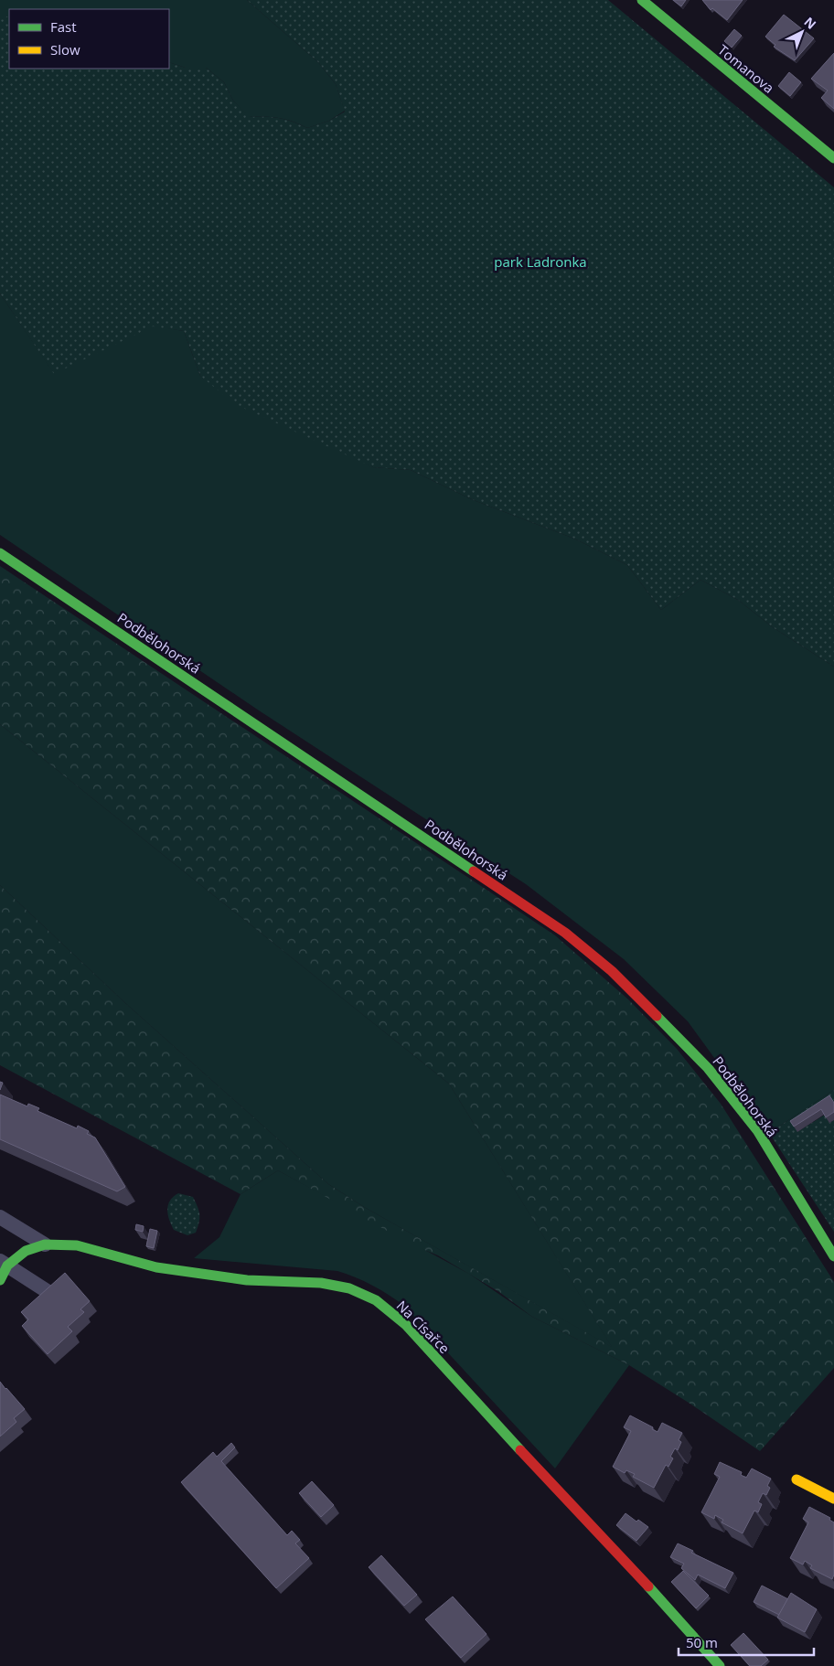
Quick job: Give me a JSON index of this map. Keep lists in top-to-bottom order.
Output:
{
  "streets": {
    "street": ["Tomanova", "Podbělohorská", "Na Císařce"]
  },
  "parks": ["park Ladronka"],
  "legend": ["Fast", "Slow"],
  "scale_bar": "50 m",
  "north": "top right"
}
